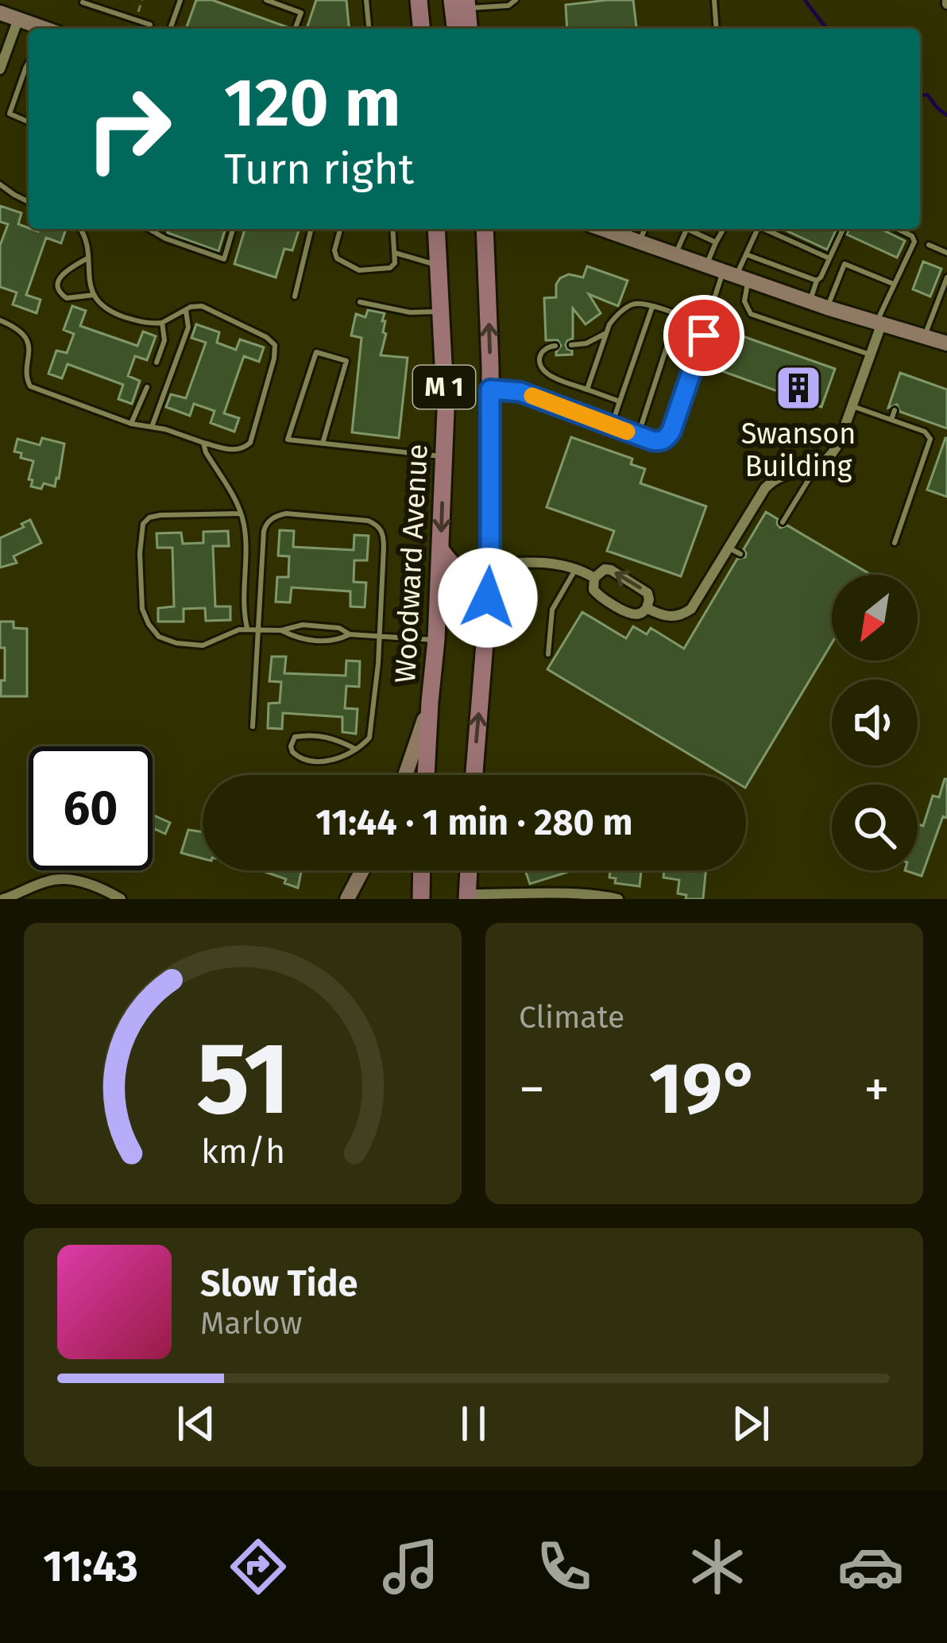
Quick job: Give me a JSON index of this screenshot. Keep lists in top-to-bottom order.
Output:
{
  "streets": {
    "main road": ["M 1", "Woodward Avenue"]
  },
  "places": {
    "building": ["Swanson Building"]
  },
  "north": "bottom left",
  "page": {
    "turn": ["120 m", "Turn right"],
    "limit": "60",
    "trip": "11:44 · 1 min · 280 m",
    "tile": "Climate",
    "heat": ["−", "19°", "+"],
    "song": ["Slow Tide", "Marlow"],
    "tabs": "11:43",
    "gauge": ["51", "km/h"]
  }
}
